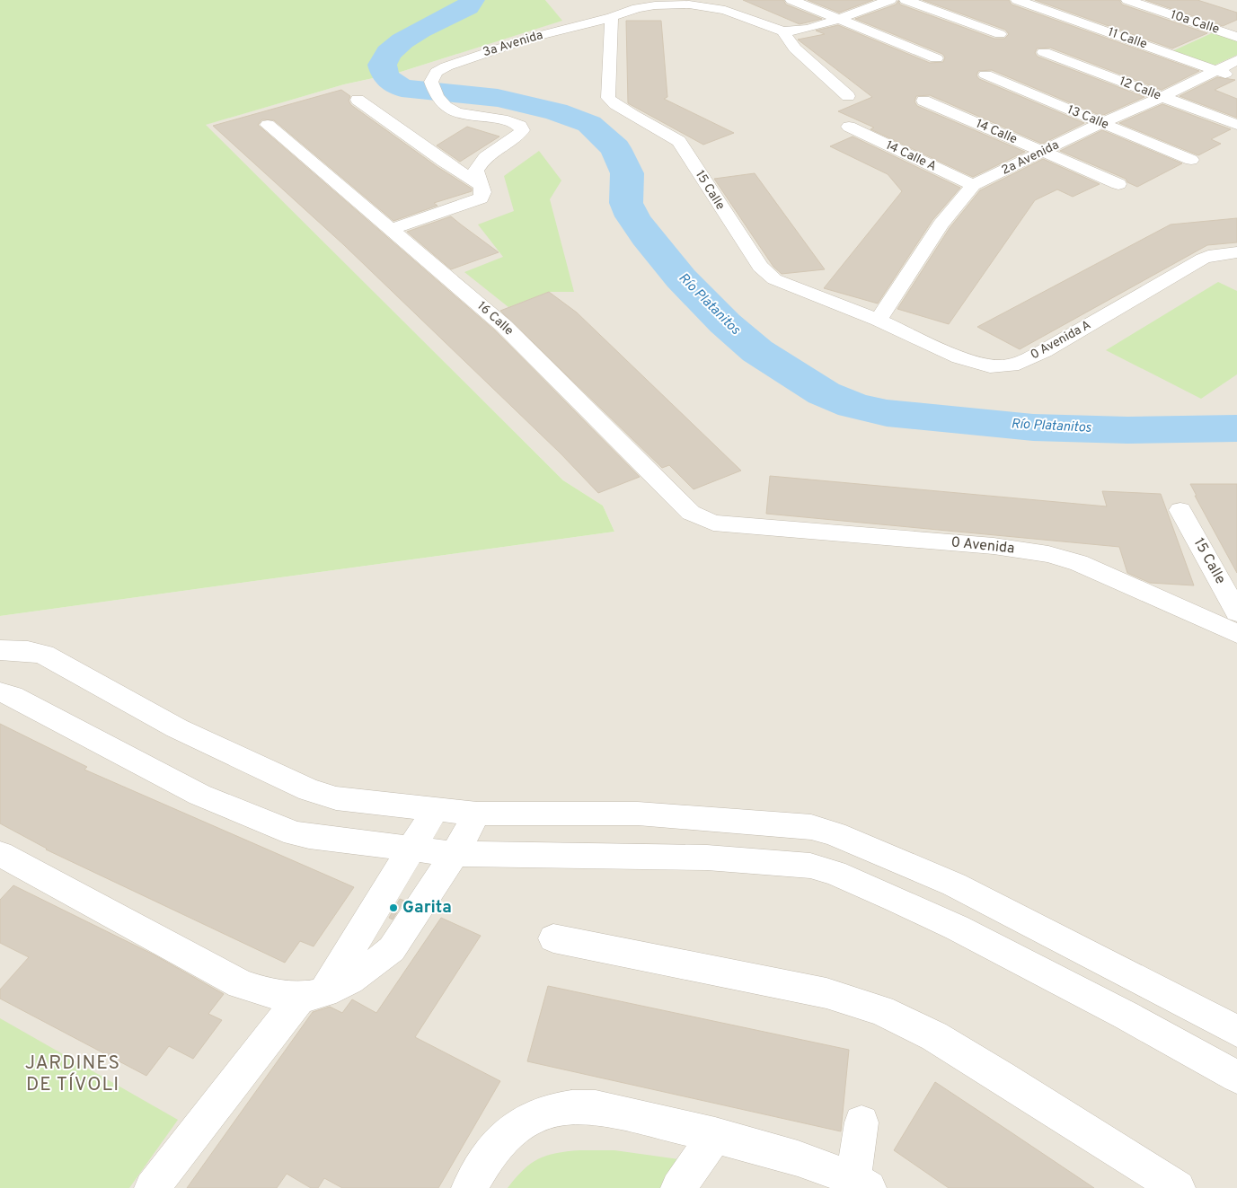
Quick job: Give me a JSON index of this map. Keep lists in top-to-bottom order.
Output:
{
  "streets": {
    "street": [
      "10a Calle",
      "11 Calle",
      "3a Avenida",
      "12 Calle",
      "13 Calle",
      "14 Calle",
      "14 Calle A",
      "2a Avenida",
      "15 Calle",
      "16 Calle",
      "0 Avenida A",
      "0 Avenida"
    ]
  },
  "crossings": [
    ["11 Calle", "2a Avenida"],
    ["3a Avenida", "15 Calle"],
    ["12 Calle", "2a Avenida"],
    ["13 Calle", "2a Avenida"],
    ["14 Calle", "2a Avenida"],
    ["14 Calle A", "2a Avenida"],
    ["2a Avenida", "15 Calle"],
    ["2a Avenida", "0 Avenida A"],
    ["15 Calle", "0 Avenida A"],
    ["16 Calle", "0 Avenida"]
  ],
  "districts": ["JARDINES DE TÍVOLI"],
  "water": ["Río Platanitos"],
  "places": ["Garita"]
}
